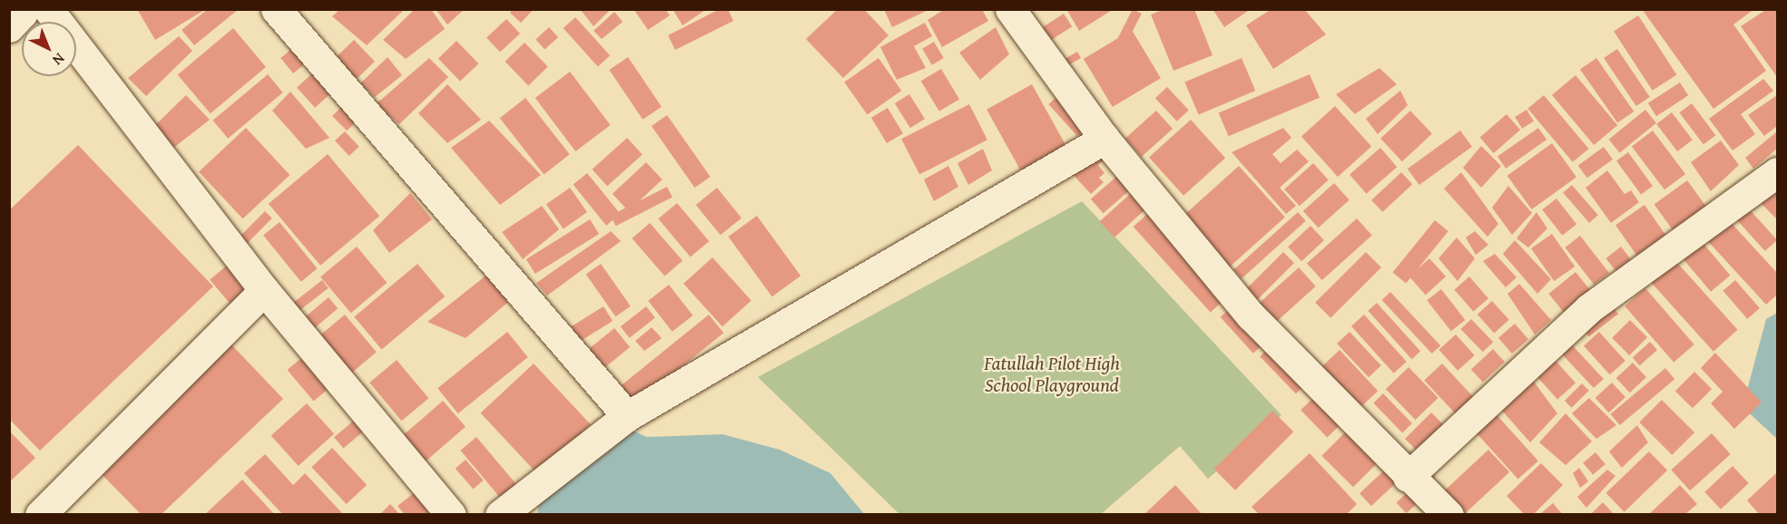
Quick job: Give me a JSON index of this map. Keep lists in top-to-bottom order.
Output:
{
  "parks": ["Fatullah Pilot High School Playground"],
  "north": "bottom right"
}
